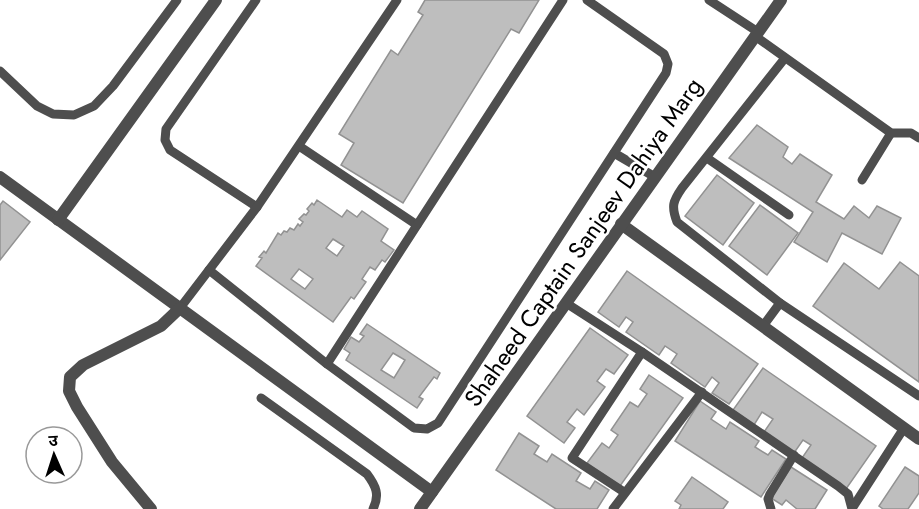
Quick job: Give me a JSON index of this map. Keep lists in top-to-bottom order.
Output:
{
  "streets": {
    "street": ["Shaheed Captain Sanjeev Dahiya Marg"]
  },
  "north": "top"
}
